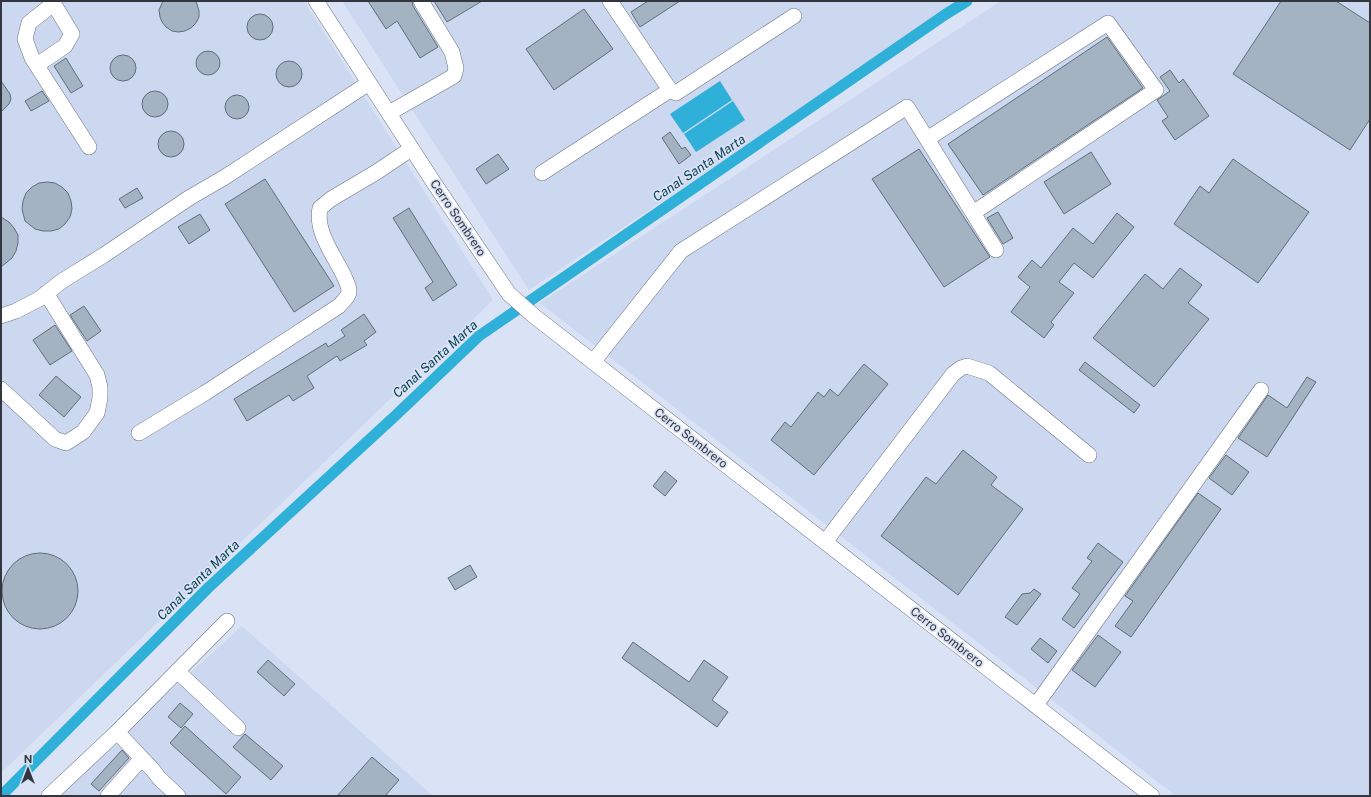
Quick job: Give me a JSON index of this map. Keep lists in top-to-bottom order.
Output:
{
  "streets": {
    "street": ["Cerro Sombrero"]
  },
  "water": ["Canal Santa Marta"],
  "north": "top"
}
